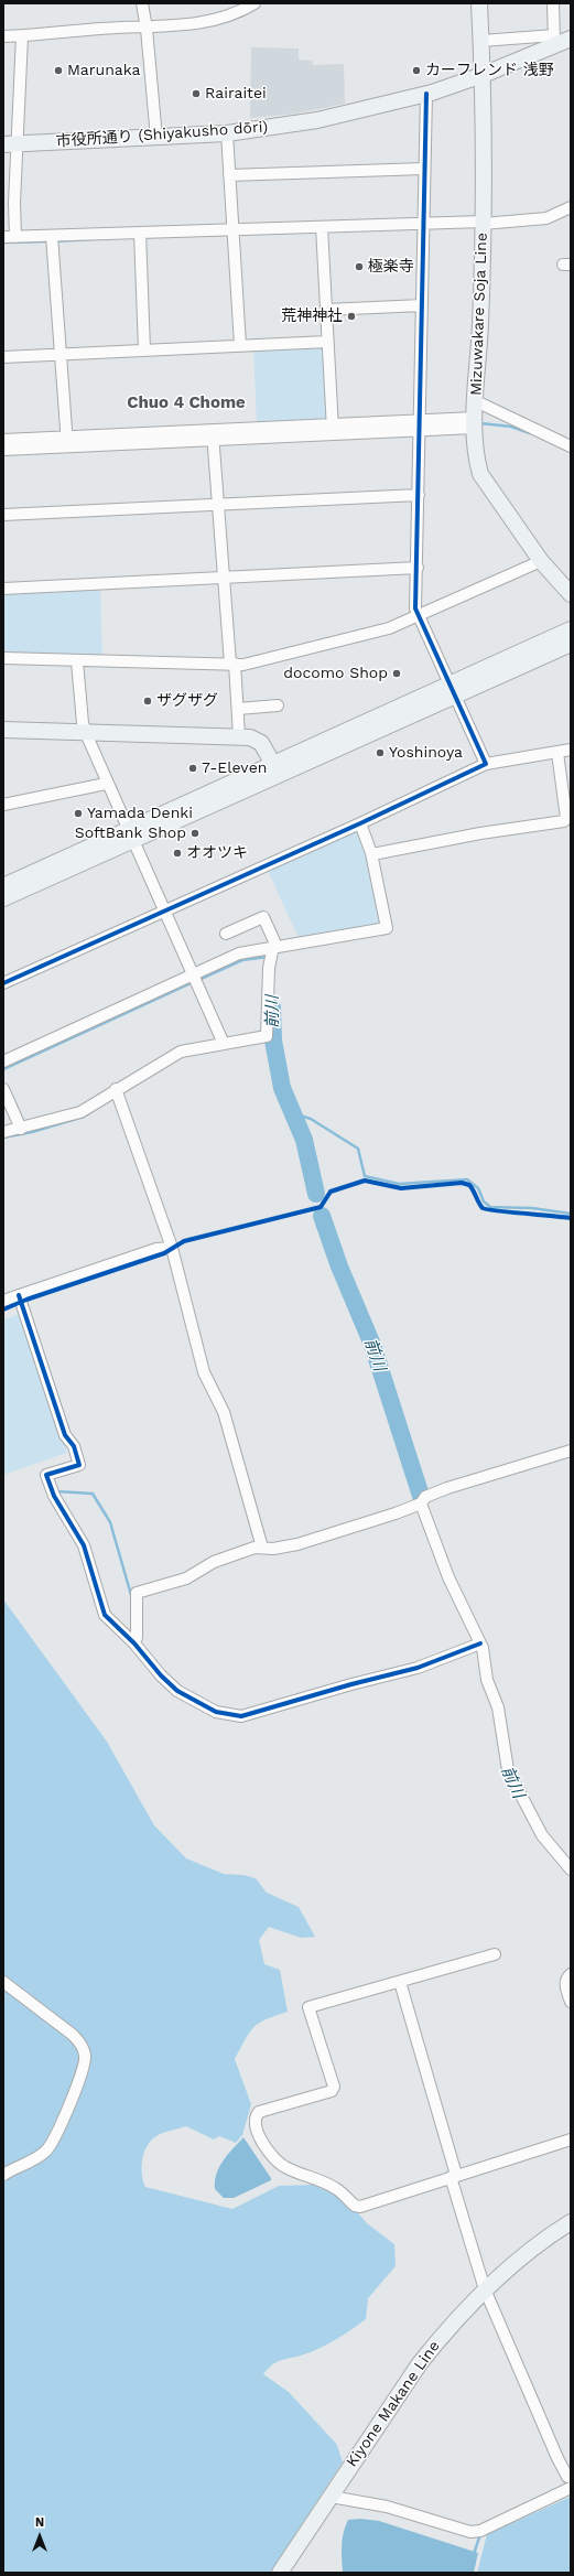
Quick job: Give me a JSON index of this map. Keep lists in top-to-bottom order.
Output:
{
  "streets": {
    "street": ["市役所通り (Shiyakusho dōri)", "Mizuwakare Soja Line", "Kiyone Makane Line"]
  },
  "crossings": [
    ["市役所通り (Shiyakusho dōri)", "Mizuwakare Soja Line"]
  ],
  "districts": ["Chuo 4 Chome"],
  "water": ["前川"],
  "places": [
    "Marunaka",
    "カーフレンド 浅野",
    "Rairaitei",
    "極楽寺",
    "荒神神社",
    "docomo Shop",
    "ザグザグ",
    "Yoshinoya",
    "7-Eleven",
    "Yamada Denki",
    "SoftBank Shop",
    "オオツキ"
  ],
  "north": "top"
}
